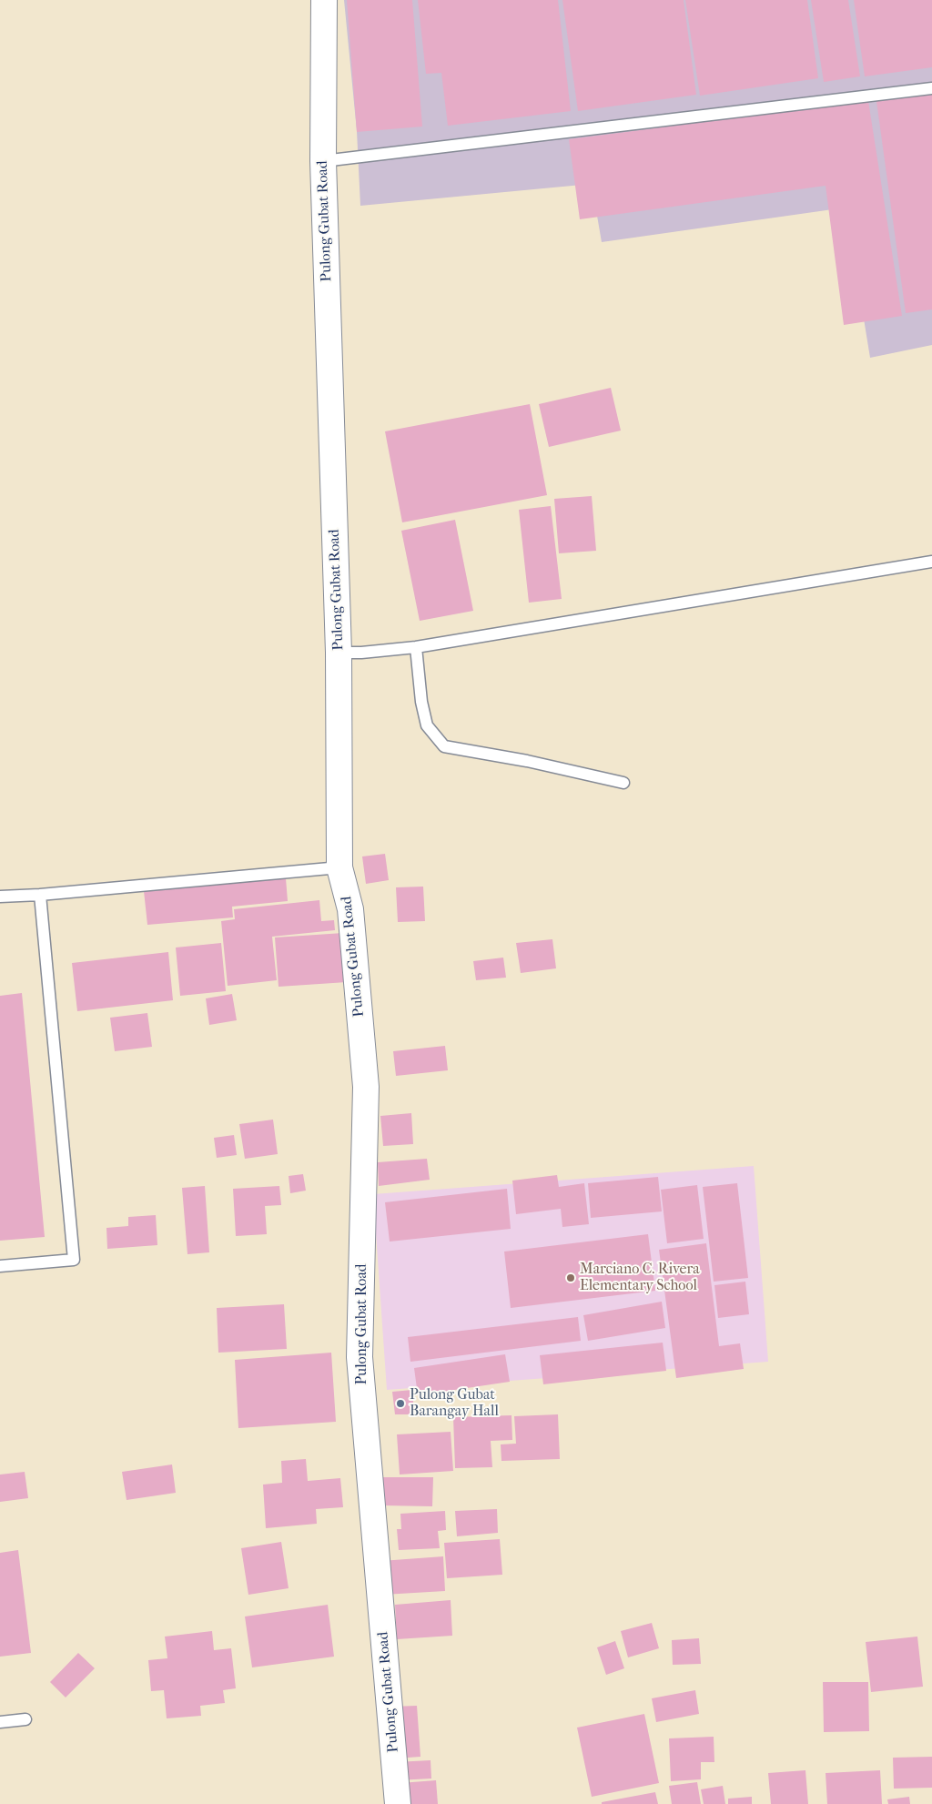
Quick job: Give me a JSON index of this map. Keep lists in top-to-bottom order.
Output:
{
  "streets": {
    "main road": ["Pulong Gubat Road"]
  },
  "places": ["Marciano C. Rivera Elementary School", "Pulong Gubat Barangay Hall"]
}
